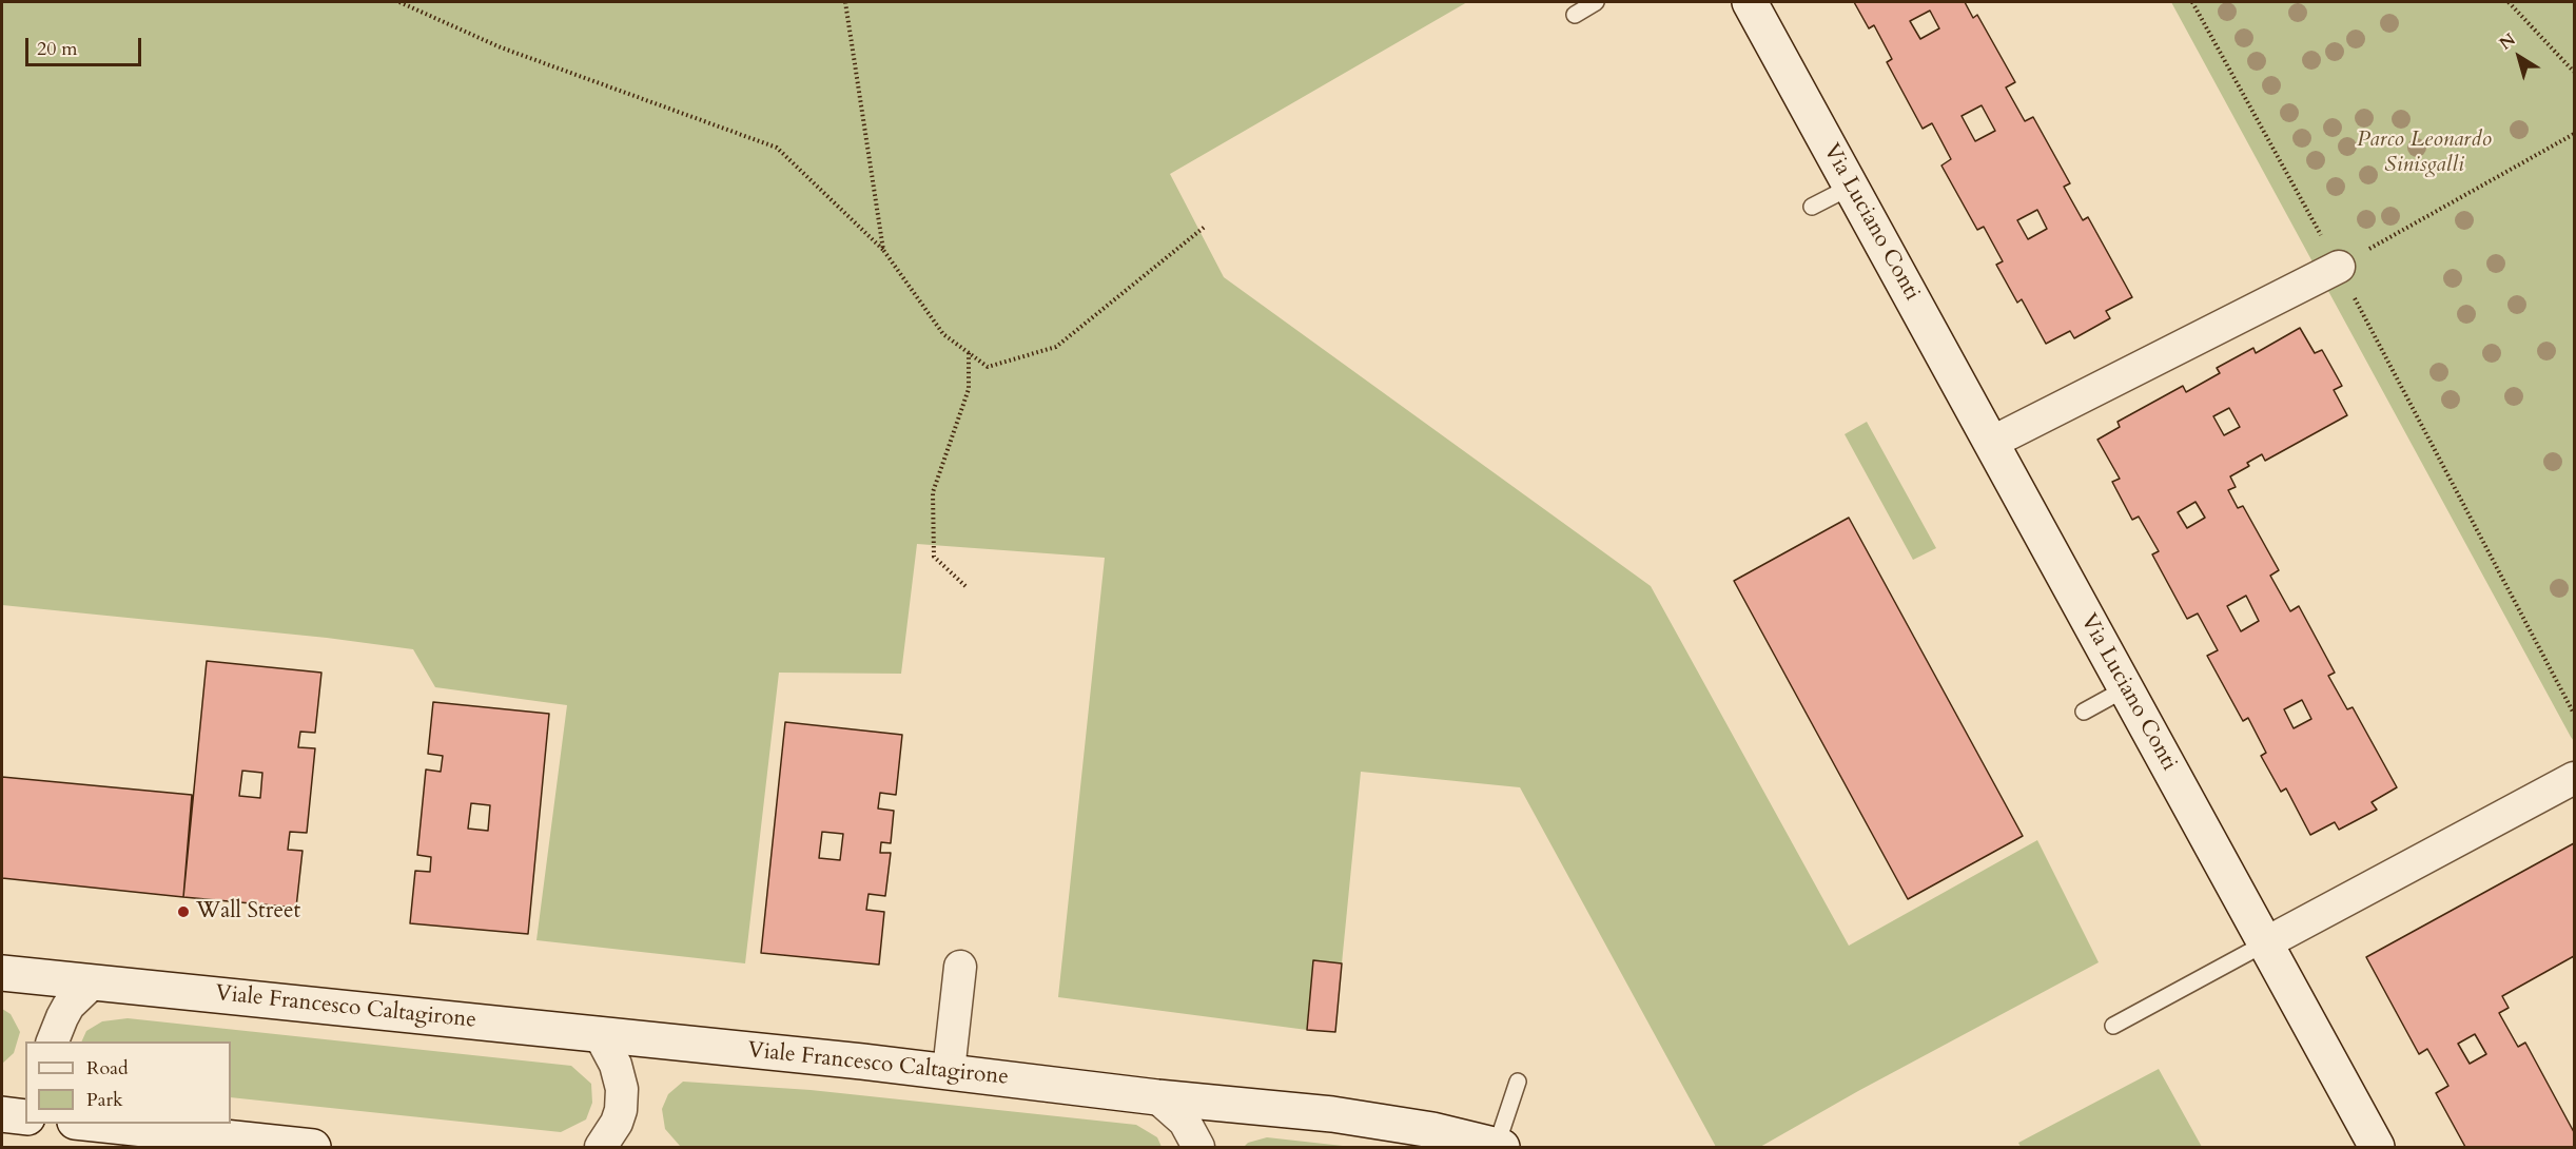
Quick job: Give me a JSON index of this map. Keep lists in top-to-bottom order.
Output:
{
  "streets": {
    "street": ["Via Luciano Conti", "Viale Francesco Caltagirone"]
  },
  "parks": ["Parco Leonardo Sinisgalli"],
  "places": ["Wall Street"],
  "legend": ["Road", "Park"],
  "scale_bar": "20 m",
  "north": "top left"
}
